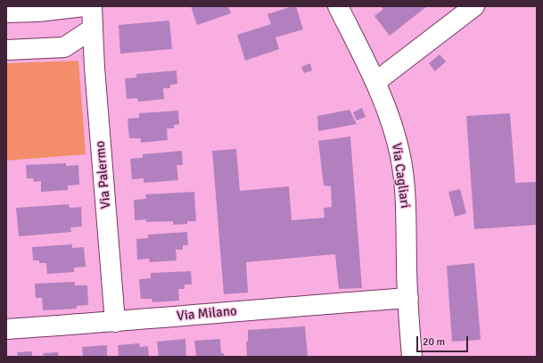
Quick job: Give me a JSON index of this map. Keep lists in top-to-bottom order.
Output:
{
  "streets": {
    "street": ["Via Palermo", "Via Cagliari", "Via Milano"]
  },
  "crossings": [
    ["Via Palermo", "Via Milano"],
    ["Via Cagliari", "Via Milano"]
  ],
  "scale_bar": "20 m"
}
